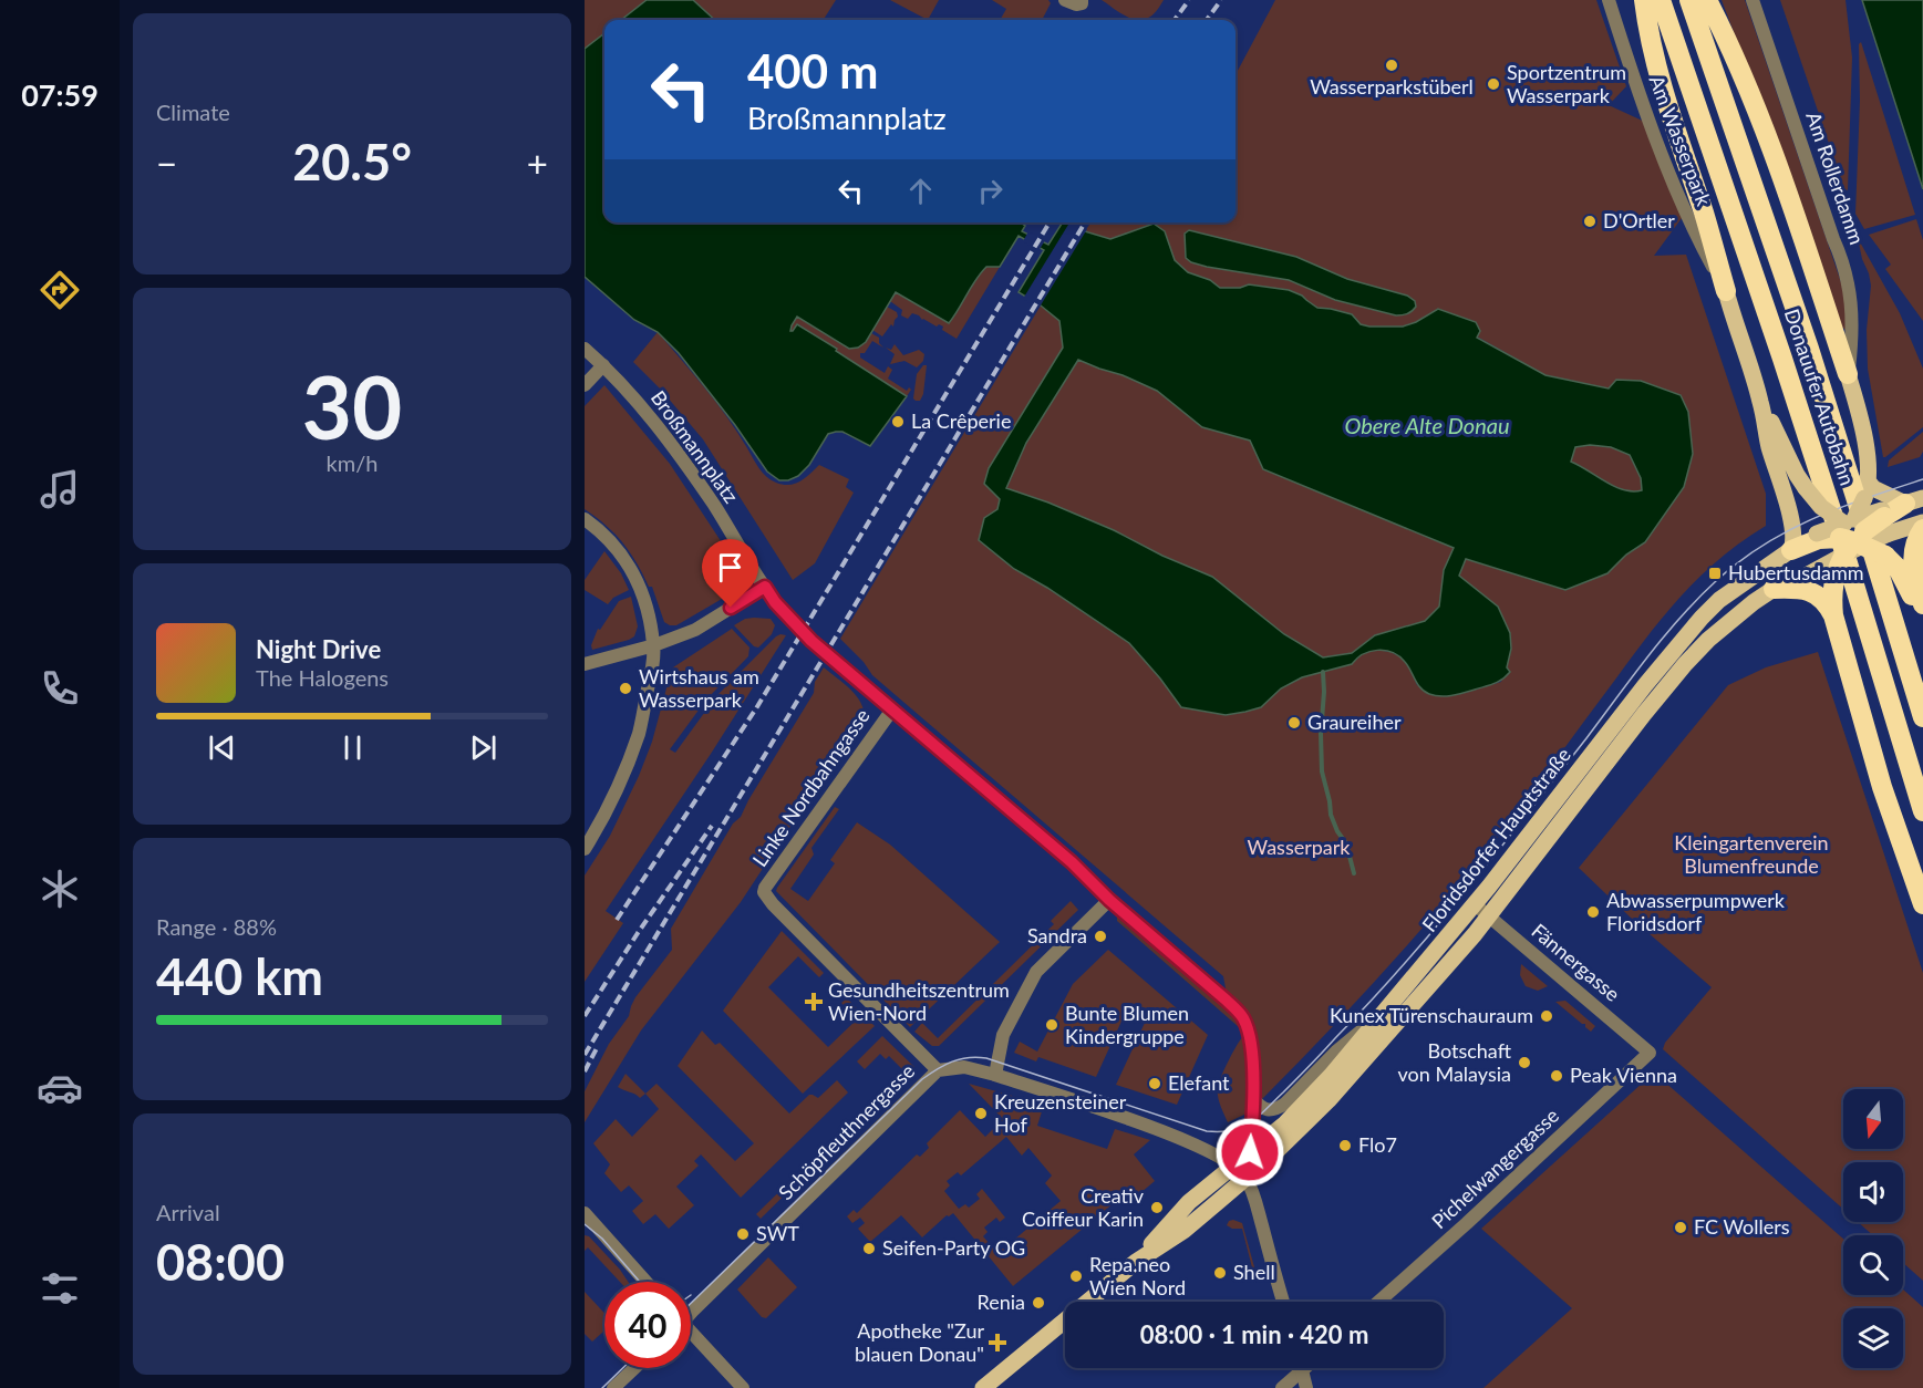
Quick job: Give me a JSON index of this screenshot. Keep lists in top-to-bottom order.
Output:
{
  "streets": {
    "highway": ["Donauufer Autobahn"],
    "main road": ["Floridsdorfer Hauptstraße"],
    "street": [
      "Am Wasserpark",
      "Am Rollerdamm",
      "Broßmannplatz",
      "Linke Nordbahngasse",
      "Fännergasse",
      "Schöpfleuthnergasse",
      "Pichelwangergasse"
    ]
  },
  "crossings": [
    ["Broßmannplatz", "Linke Nordbahngasse"],
    ["Broßmannplatz", "Floridsdorfer Hauptstraße"],
    ["Linke Nordbahngasse", "Schöpfleuthnergasse"],
    ["Floridsdorfer Hauptstraße", "Fännergasse"],
    ["Floridsdorfer Hauptstraße", "Schöpfleuthnergasse"],
    ["Fännergasse", "Pichelwangergasse"]
  ],
  "water": ["Obere Alte Donau"],
  "parks": ["Kleingartenverein Blumenfreunde", "Wasserpark"],
  "places": {
    "other": [
      "Wasserparkstüberl",
      "Sportzentrum Wasserpark",
      "D'Ortler",
      "La Crêperie",
      "Wirtshaus am Wasserpark",
      "Graureiher",
      "Abwasserpumpwerk Floridsdorf",
      "Sandra",
      "Kunex Türenschauraum",
      "Bunte Blumen Kindergruppe",
      "Botschaft von Malaysia",
      "Peak Vienna",
      "Elefant",
      "Kreuzensteiner Hof",
      "Flo7",
      "Creativ Coiffeur Karin",
      "FC Wollers",
      "SWT",
      "Seifen-Party OG",
      "Shell",
      "Repa.neo Wien Nord",
      "Renia"
    ],
    "transit": ["Hubertusdamm"],
    "health": ["Gesundheitszentrum Wien-Nord", "Apotheke \"Zur blauen Donau\""]
  },
  "north": "bottom",
  "page": {
    "tabs": "07:59",
    "tile": [
      "Climate",
      ["30", "km/h"],
      ["Range · 88%", "440 km"],
      ["Arrival", "08:00"]
    ],
    "turn": ["400 m", "Broßmannplatz"],
    "heat": ["−", "20.5°", "+"],
    "song": ["Night Drive", "The Halogens"],
    "limit": "40",
    "trip": "08:00 · 1 min · 420 m"
  }
}
